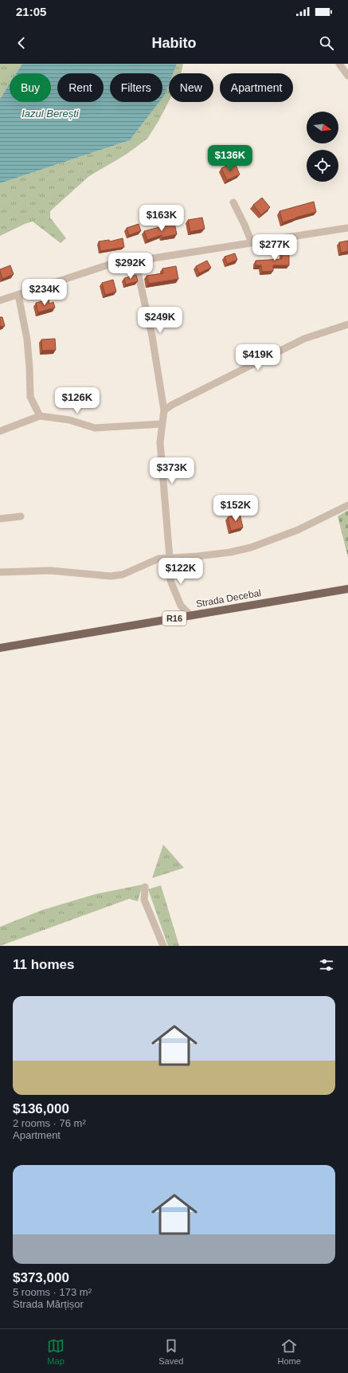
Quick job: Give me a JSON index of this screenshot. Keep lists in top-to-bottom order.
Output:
{
  "streets": {
    "main road": ["Strada Decebal", "R16"]
  },
  "water": ["Iazul Berești"],
  "north": "right",
  "page": {
    "status": "21:05",
    "header": "Habito",
    "chip": [
      "Buy",
      "Rent",
      "Filters",
      "New",
      "Apartment"
    ],
    "price": [
      "$136K",
      "$163K",
      "$277K",
      "$292K",
      "$234K",
      "$249K",
      "$419K",
      "$126K",
      "$373K",
      "$152K",
      "$122K"
    ],
    "heading": "11 homes",
    "list": [
      {
        "name": "$136,000",
        "note": "2 rooms · 76 m² · Apartment"
      },
      {
        "name": "$373,000",
        "note": "5 rooms · 173 m² · Strada Mărțișor"
      }
    ],
    "tabs": ["Map", "Saved", "Home"]
  }
}
